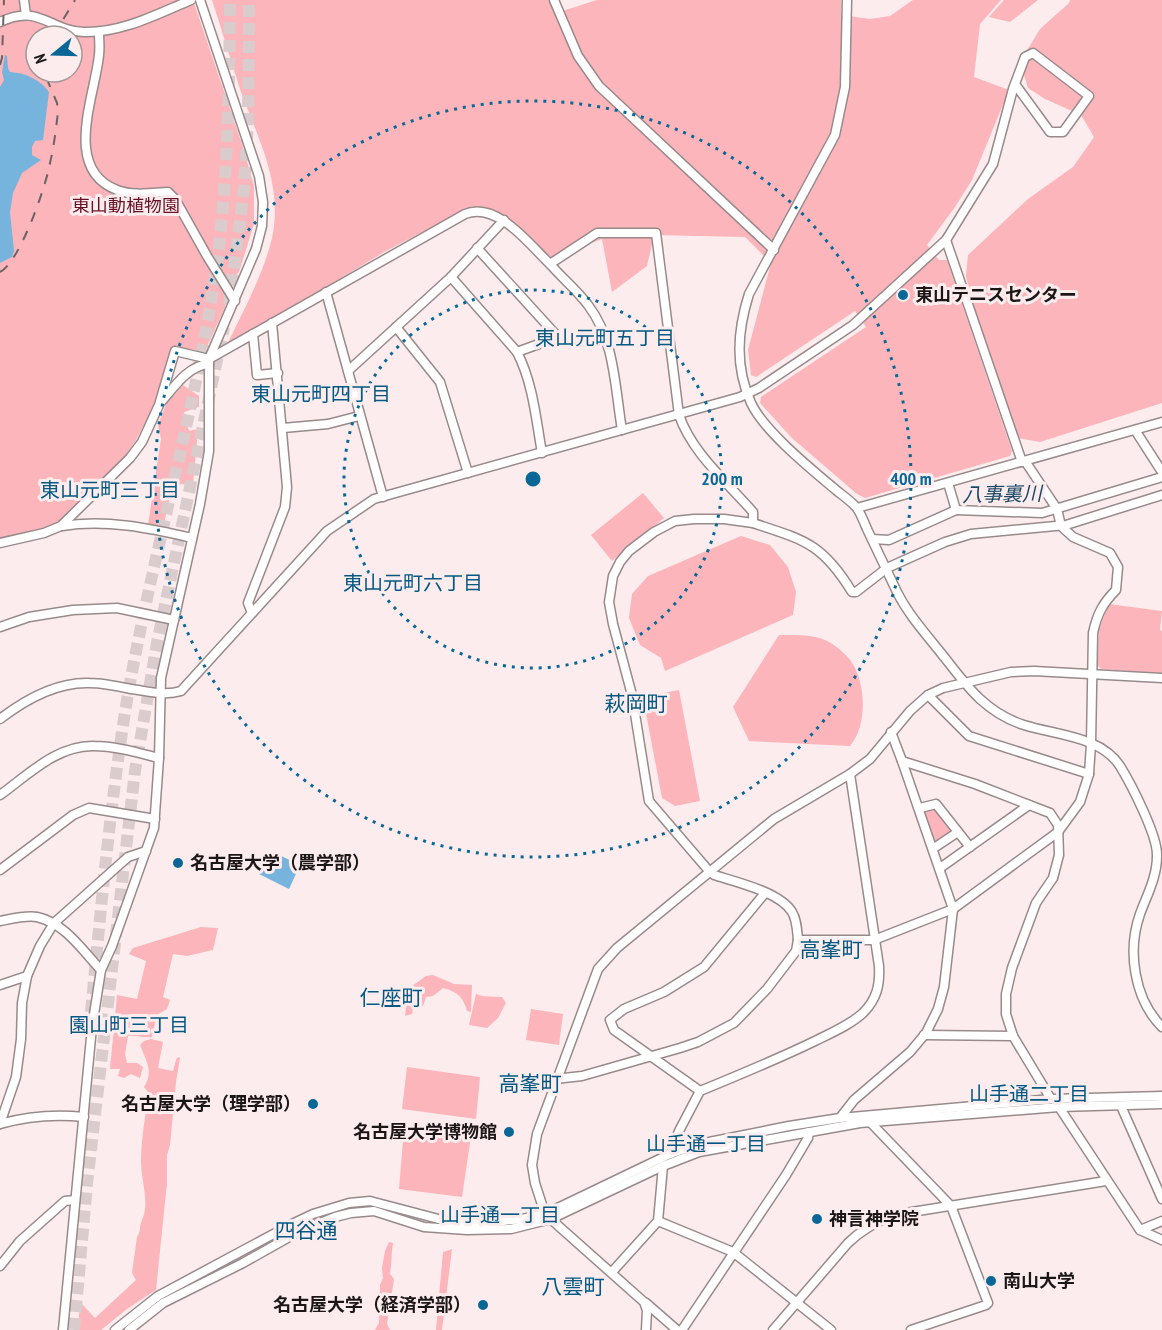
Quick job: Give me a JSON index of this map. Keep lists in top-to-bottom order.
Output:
{
  "districts": [
    "東山元町五丁目",
    "東山元町四丁目",
    "東山元町三丁目",
    "東山元町六丁目",
    "萩岡町",
    "高峯町",
    "仁座町",
    "園山町三丁目",
    "高峯町",
    "山手通二丁目",
    "山手通一丁目",
    "山手通一丁目",
    "四谷通",
    "八雲町"
  ],
  "water": ["八事裏川"],
  "parks": ["東山動植物園"],
  "places": [
    "東山テニスセンター",
    "名古屋大学（農学部）",
    "名古屋大学（理学部）",
    "名古屋大学博物館",
    "神言神学院",
    "南山大学",
    "名古屋大学（経済学部）"
  ],
  "north": "left",
  "rings": ["200 m", "400 m"]
}
